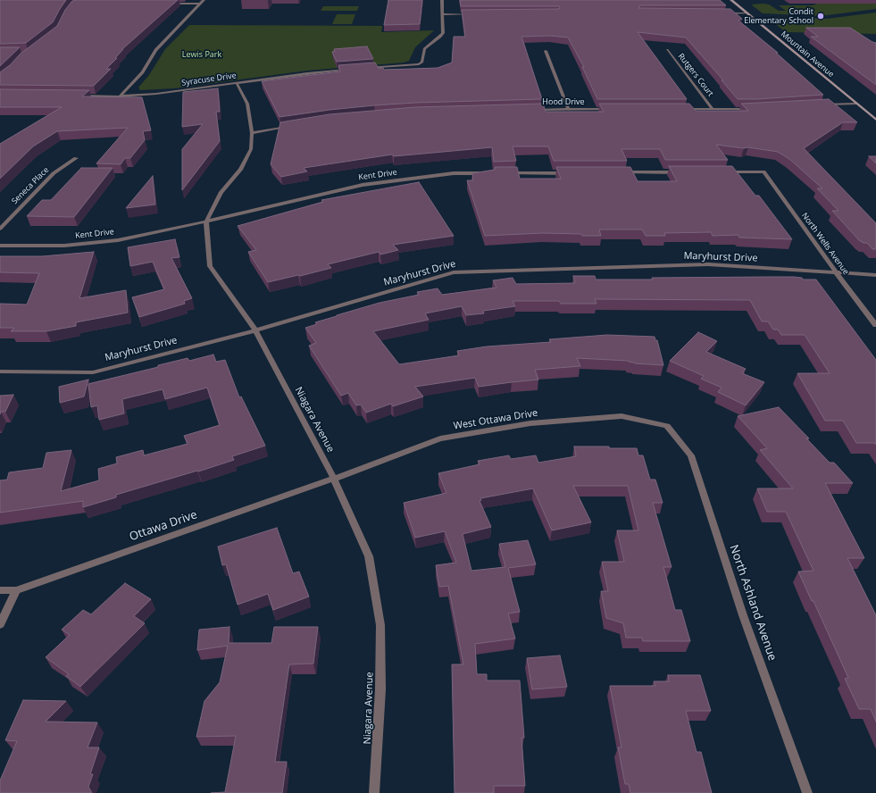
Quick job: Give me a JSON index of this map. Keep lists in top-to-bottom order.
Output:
{
  "streets": {
    "main road": ["Mountain Avenue"],
    "street": [
      "Rutgers Court",
      "Syracuse Drive",
      "Hood Drive",
      "Kent Drive",
      "Seneca Place",
      "North Wells Avenue",
      "Maryhurst Drive",
      "Niagara Avenue",
      "West Ottawa Drive",
      "Ottawa Drive",
      "North Ashland Avenue"
    ]
  },
  "crossings": [
    ["Kent Drive", "Niagara Avenue"],
    ["North Wells Avenue", "Maryhurst Drive"],
    ["Maryhurst Drive", "Niagara Avenue"],
    ["Niagara Avenue", "West Ottawa Drive"],
    ["Niagara Avenue", "Ottawa Drive"],
    ["West Ottawa Drive", "Ottawa Drive"],
    ["West Ottawa Drive", "North Ashland Avenue"]
  ],
  "parks": ["Lewis Park"],
  "places": ["Condit Elementary School"]
}
